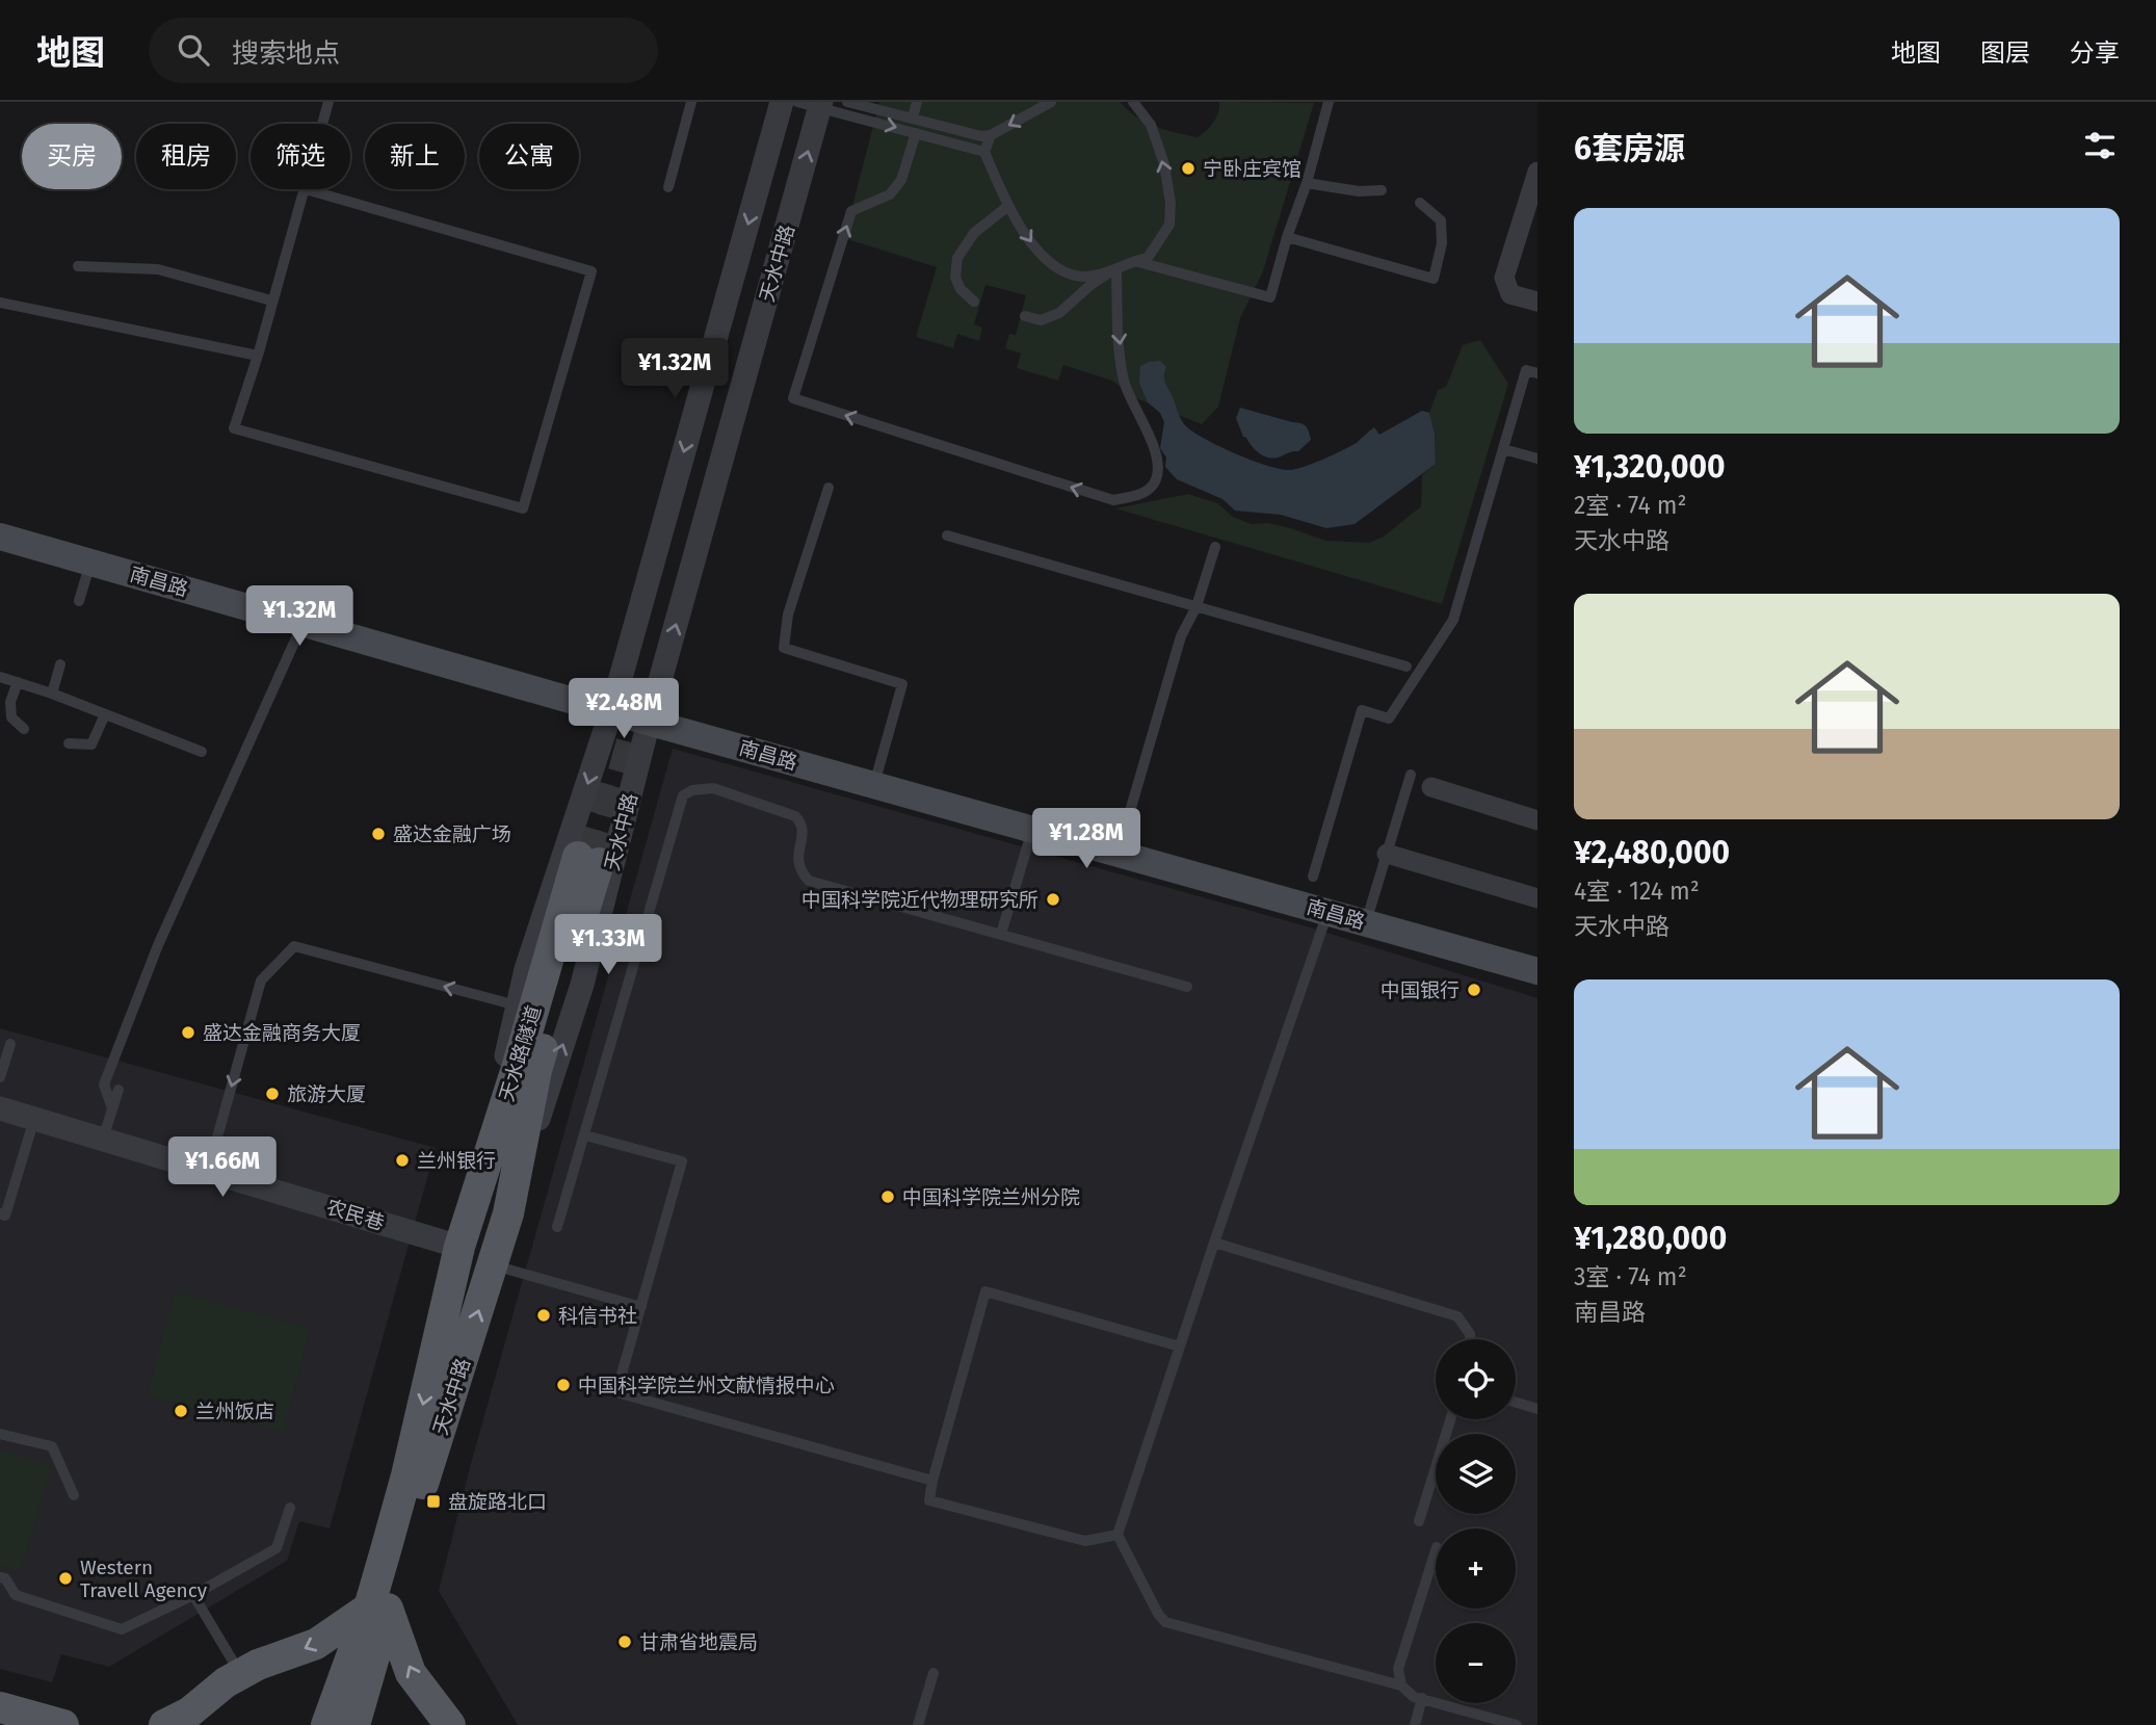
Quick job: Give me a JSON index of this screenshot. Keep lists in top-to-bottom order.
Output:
{
  "streets": {
    "main road": ["天水中路", "南昌路", "天水路隧道"],
    "street": ["农民巷"]
  },
  "crossings": [
    ["天水中路", "南昌路"],
    ["天水中路", "天水路隧道"],
    ["天水中路", "农民巷"]
  ],
  "places": {
    "other": [
      "宁卧庄宾馆",
      "盛达金融广场",
      "中国科学院近代物理研究所",
      "中国银行",
      "盛达金融商务大厦",
      "旅游大厦",
      "兰州银行",
      "中国科学院兰州分院",
      "科信书社",
      "中国科学院兰州文献情报中心",
      "兰州饭店",
      "Western Travell Agency",
      "甘肃省地震局"
    ],
    "transit": ["盘旋路北口"]
  },
  "page": {
    "header": "地图",
    "search": "搜索地点",
    "nav": ["地图", "图层", "分享"],
    "heading": "6套房源",
    "chip": [
      "买房",
      "租房",
      "筛选",
      "新上",
      "公寓"
    ],
    "list": [
      {
        "name": "¥1,320,000",
        "note": "2室 · 74 m² · 天水中路"
      },
      {
        "name": "¥2,480,000",
        "note": "4室 · 124 m² · 天水中路"
      },
      {
        "name": "¥1,280,000",
        "note": "3室 · 74 m² · 南昌路"
      }
    ],
    "price": [
      "¥1.32M",
      "¥1.32M",
      "¥2.48M",
      "¥1.28M",
      "¥1.33M",
      "¥1.66M"
    ],
    "map_buttons": ["+", "−"]
  }
}
